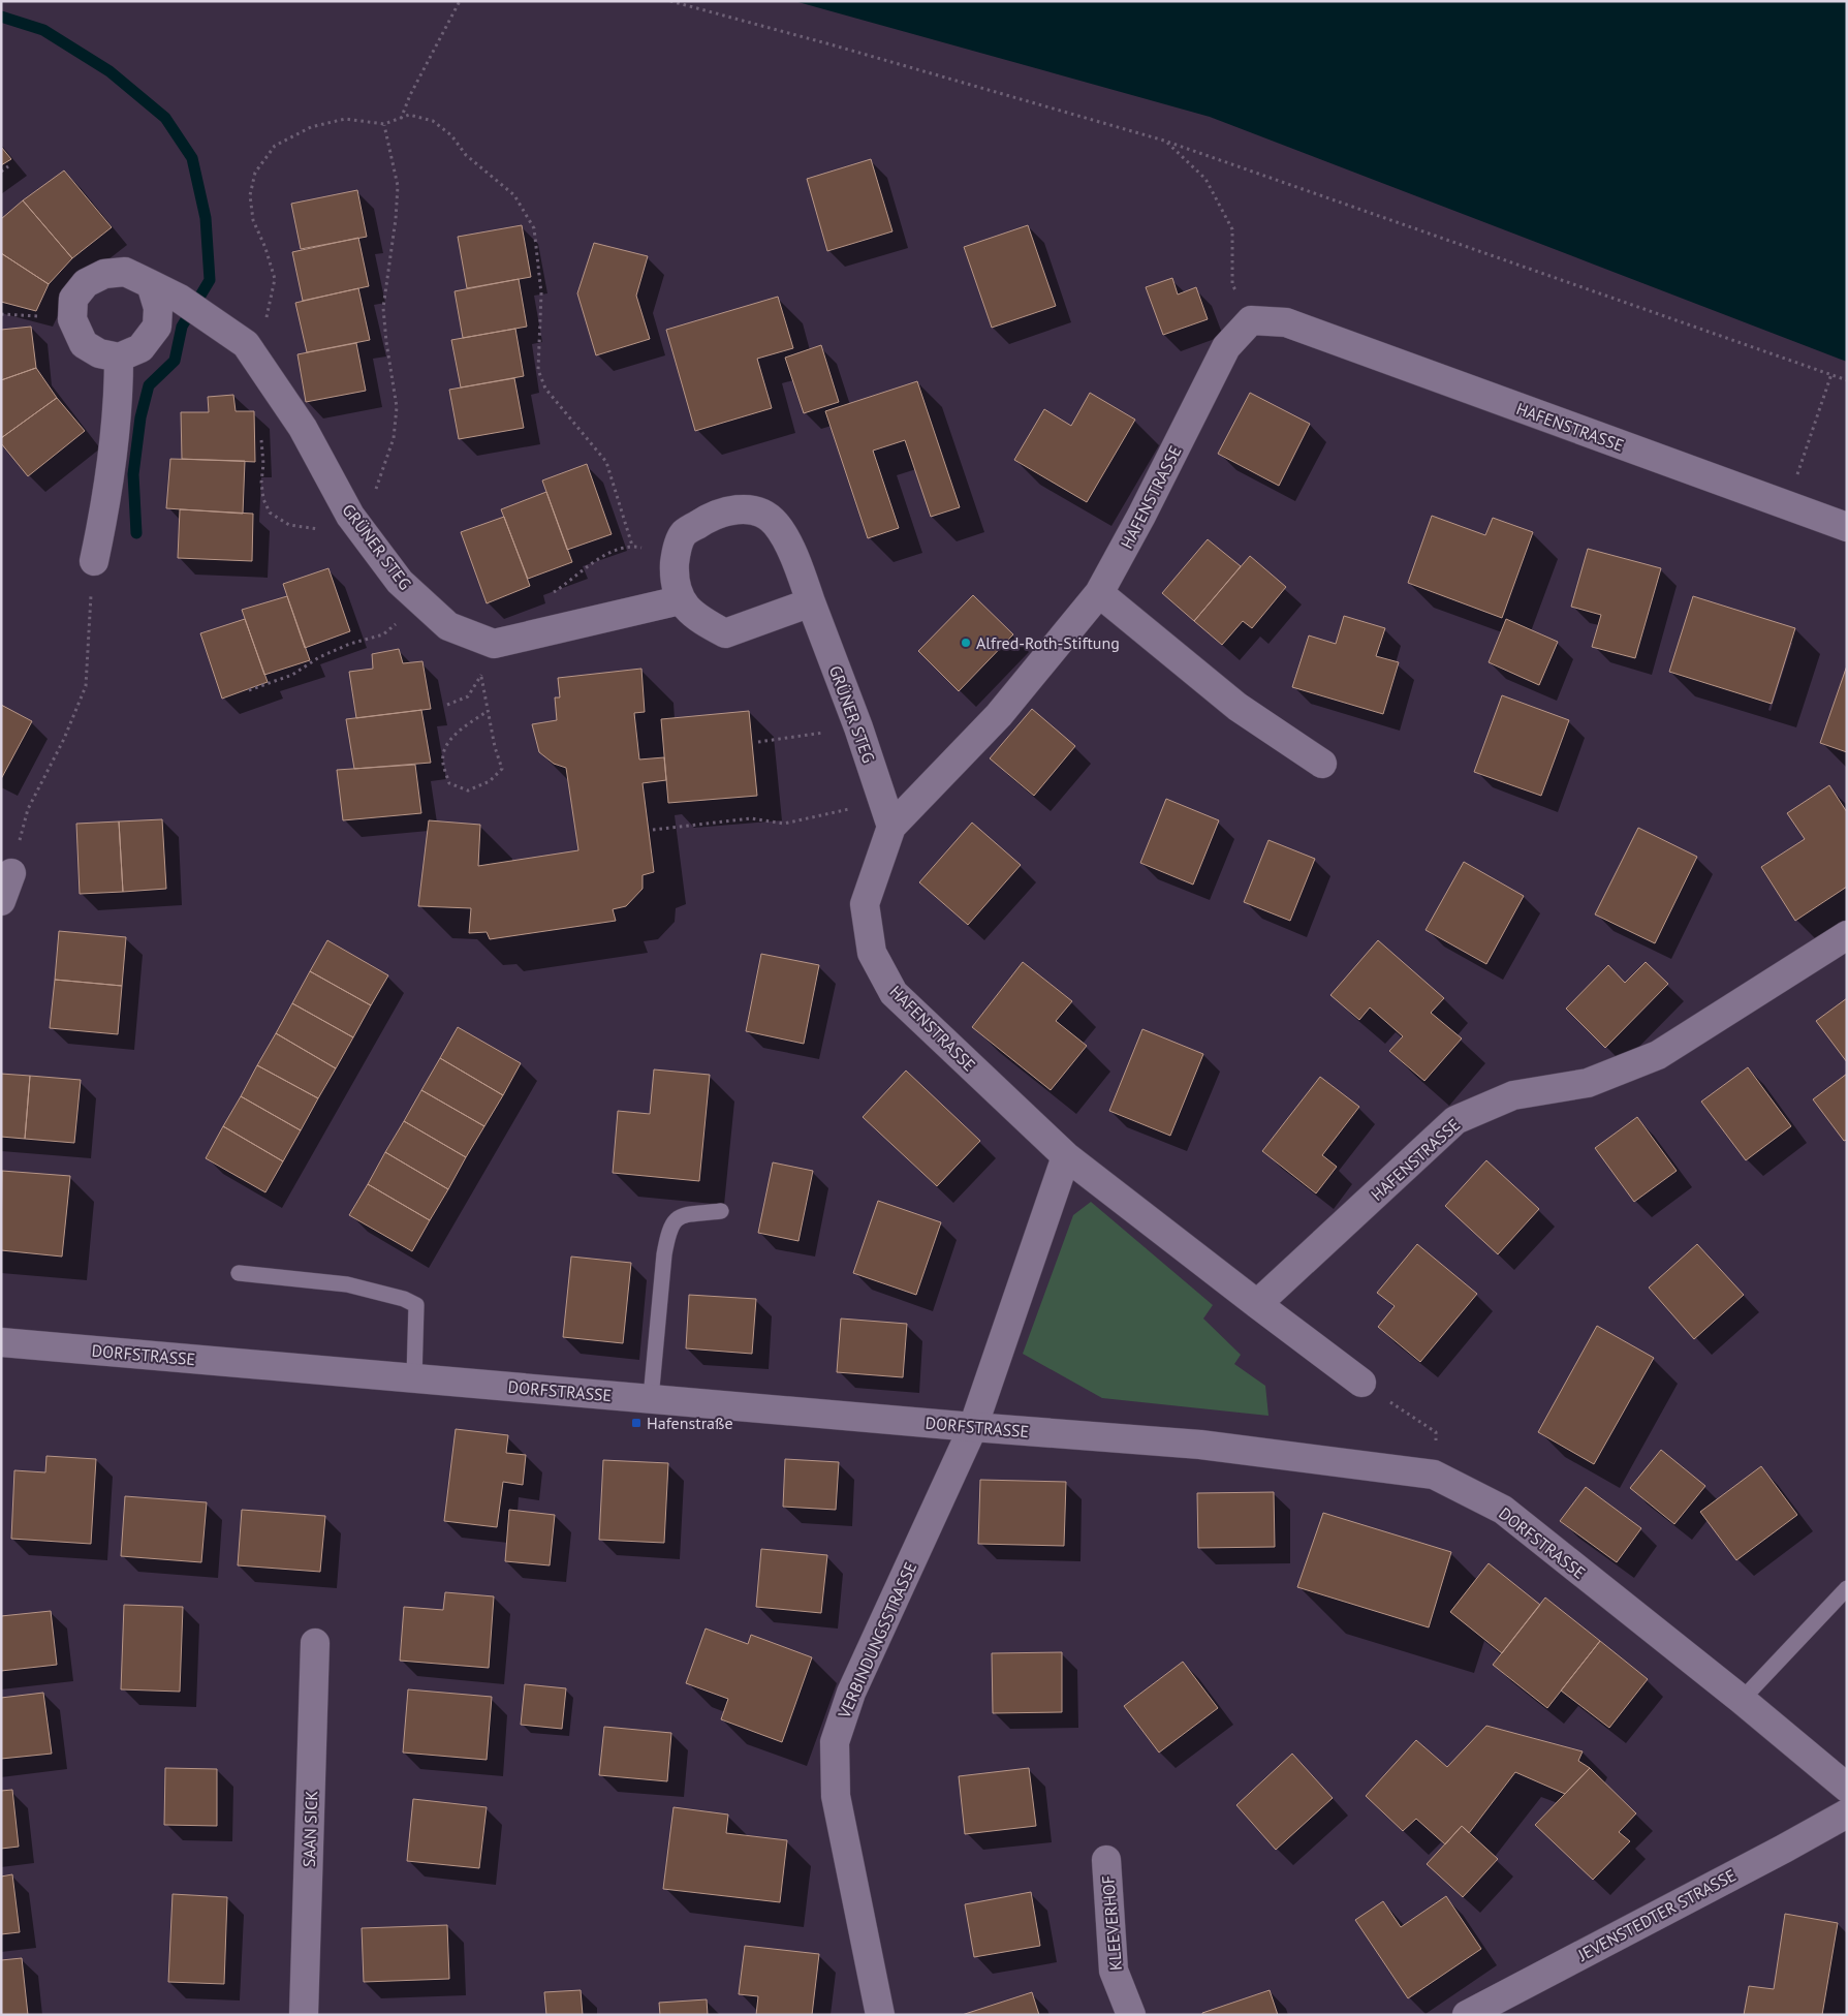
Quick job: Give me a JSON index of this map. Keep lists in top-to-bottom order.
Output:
{
  "streets": {
    "street": [
      "HAFENSTRASSE",
      "GRÜNER STEG",
      "DORFSTRASSE",
      "VERBINDUNGSSTRASSE",
      "SAAN SICK",
      "JEVENSTEDTER STRASSE",
      "KLEEVERHOF"
    ]
  },
  "crossings": [
    ["HAFENSTRASSE", "GRÜNER STEG"],
    ["DORFSTRASSE", "VERBINDUNGSSTRASSE"]
  ],
  "places": {
    "other": ["Alfred-Roth-Stiftung"],
    "transit": ["Hafenstraße"]
  }
}
